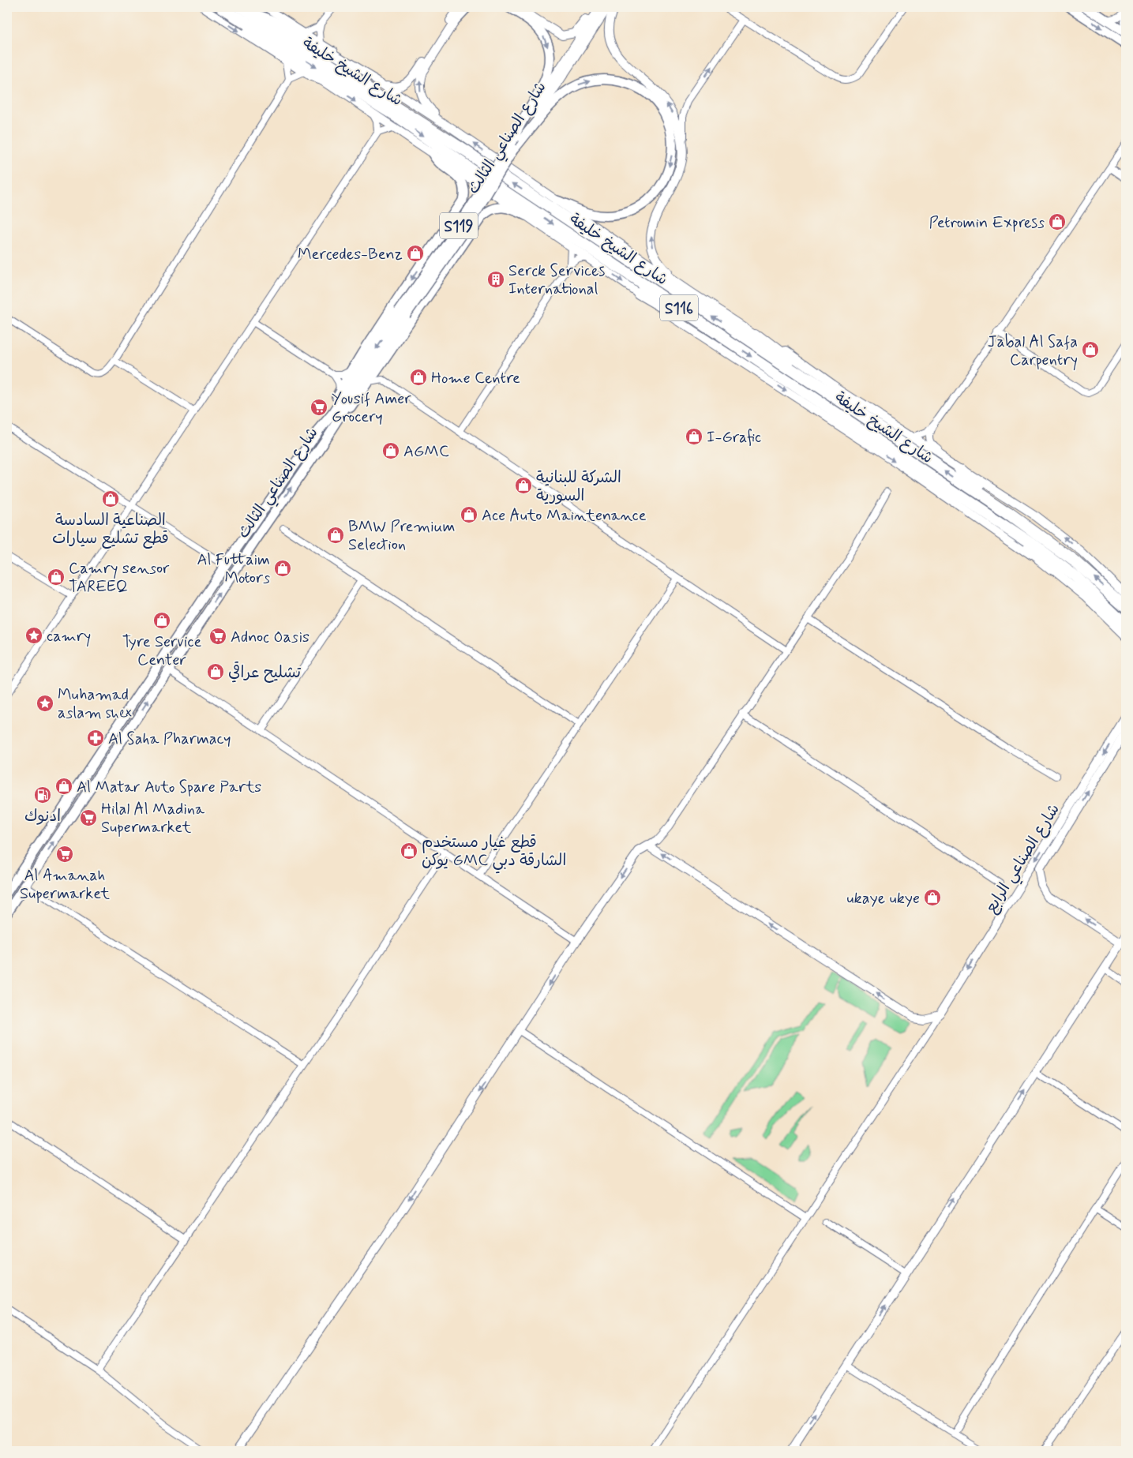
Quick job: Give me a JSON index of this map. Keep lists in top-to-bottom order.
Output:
{
  "streets": {
    "highway": ["شارع الشيخ خليفة", "S116"],
    "main road": ["شارع الصناعي الثالث", "S119", "شارع الصناعي الرابع"]
  },
  "places": {
    "shop": [
      "Petromin Express",
      "Mercedes-Benz",
      "Jabal Al Safa Carpentry",
      "Home Centre",
      "I-Grafic",
      "AGMC",
      "الشركة للبنانية السورية",
      "الصناعية السادسة قطع تشليع سيارات",
      "Ace Auto Maintenance",
      "BMW Premium Selection",
      "Al Futtaim Motors",
      "Camry sensor TAREEQ",
      "Tyre Service Center",
      "تشليح عراقي",
      "Al Matar Auto Spare Parts",
      "قطع غيار مستخدم يوكن GMC الشارقة دبي",
      "ukaye ukye"
    ],
    "building": ["Serck Services International"],
    "supermarket": [
      "Yousif Amer Grocery",
      "Adnoc Oasis",
      "Hilal Al Madina Supermarket",
      "Al Amanah Supermarket"
    ],
    "place": ["camry", "Muhamad aslam shex"],
    "pharmacy": ["Al Saha Pharmacy"],
    "fuel station": ["ادنوك"]
  }
}
